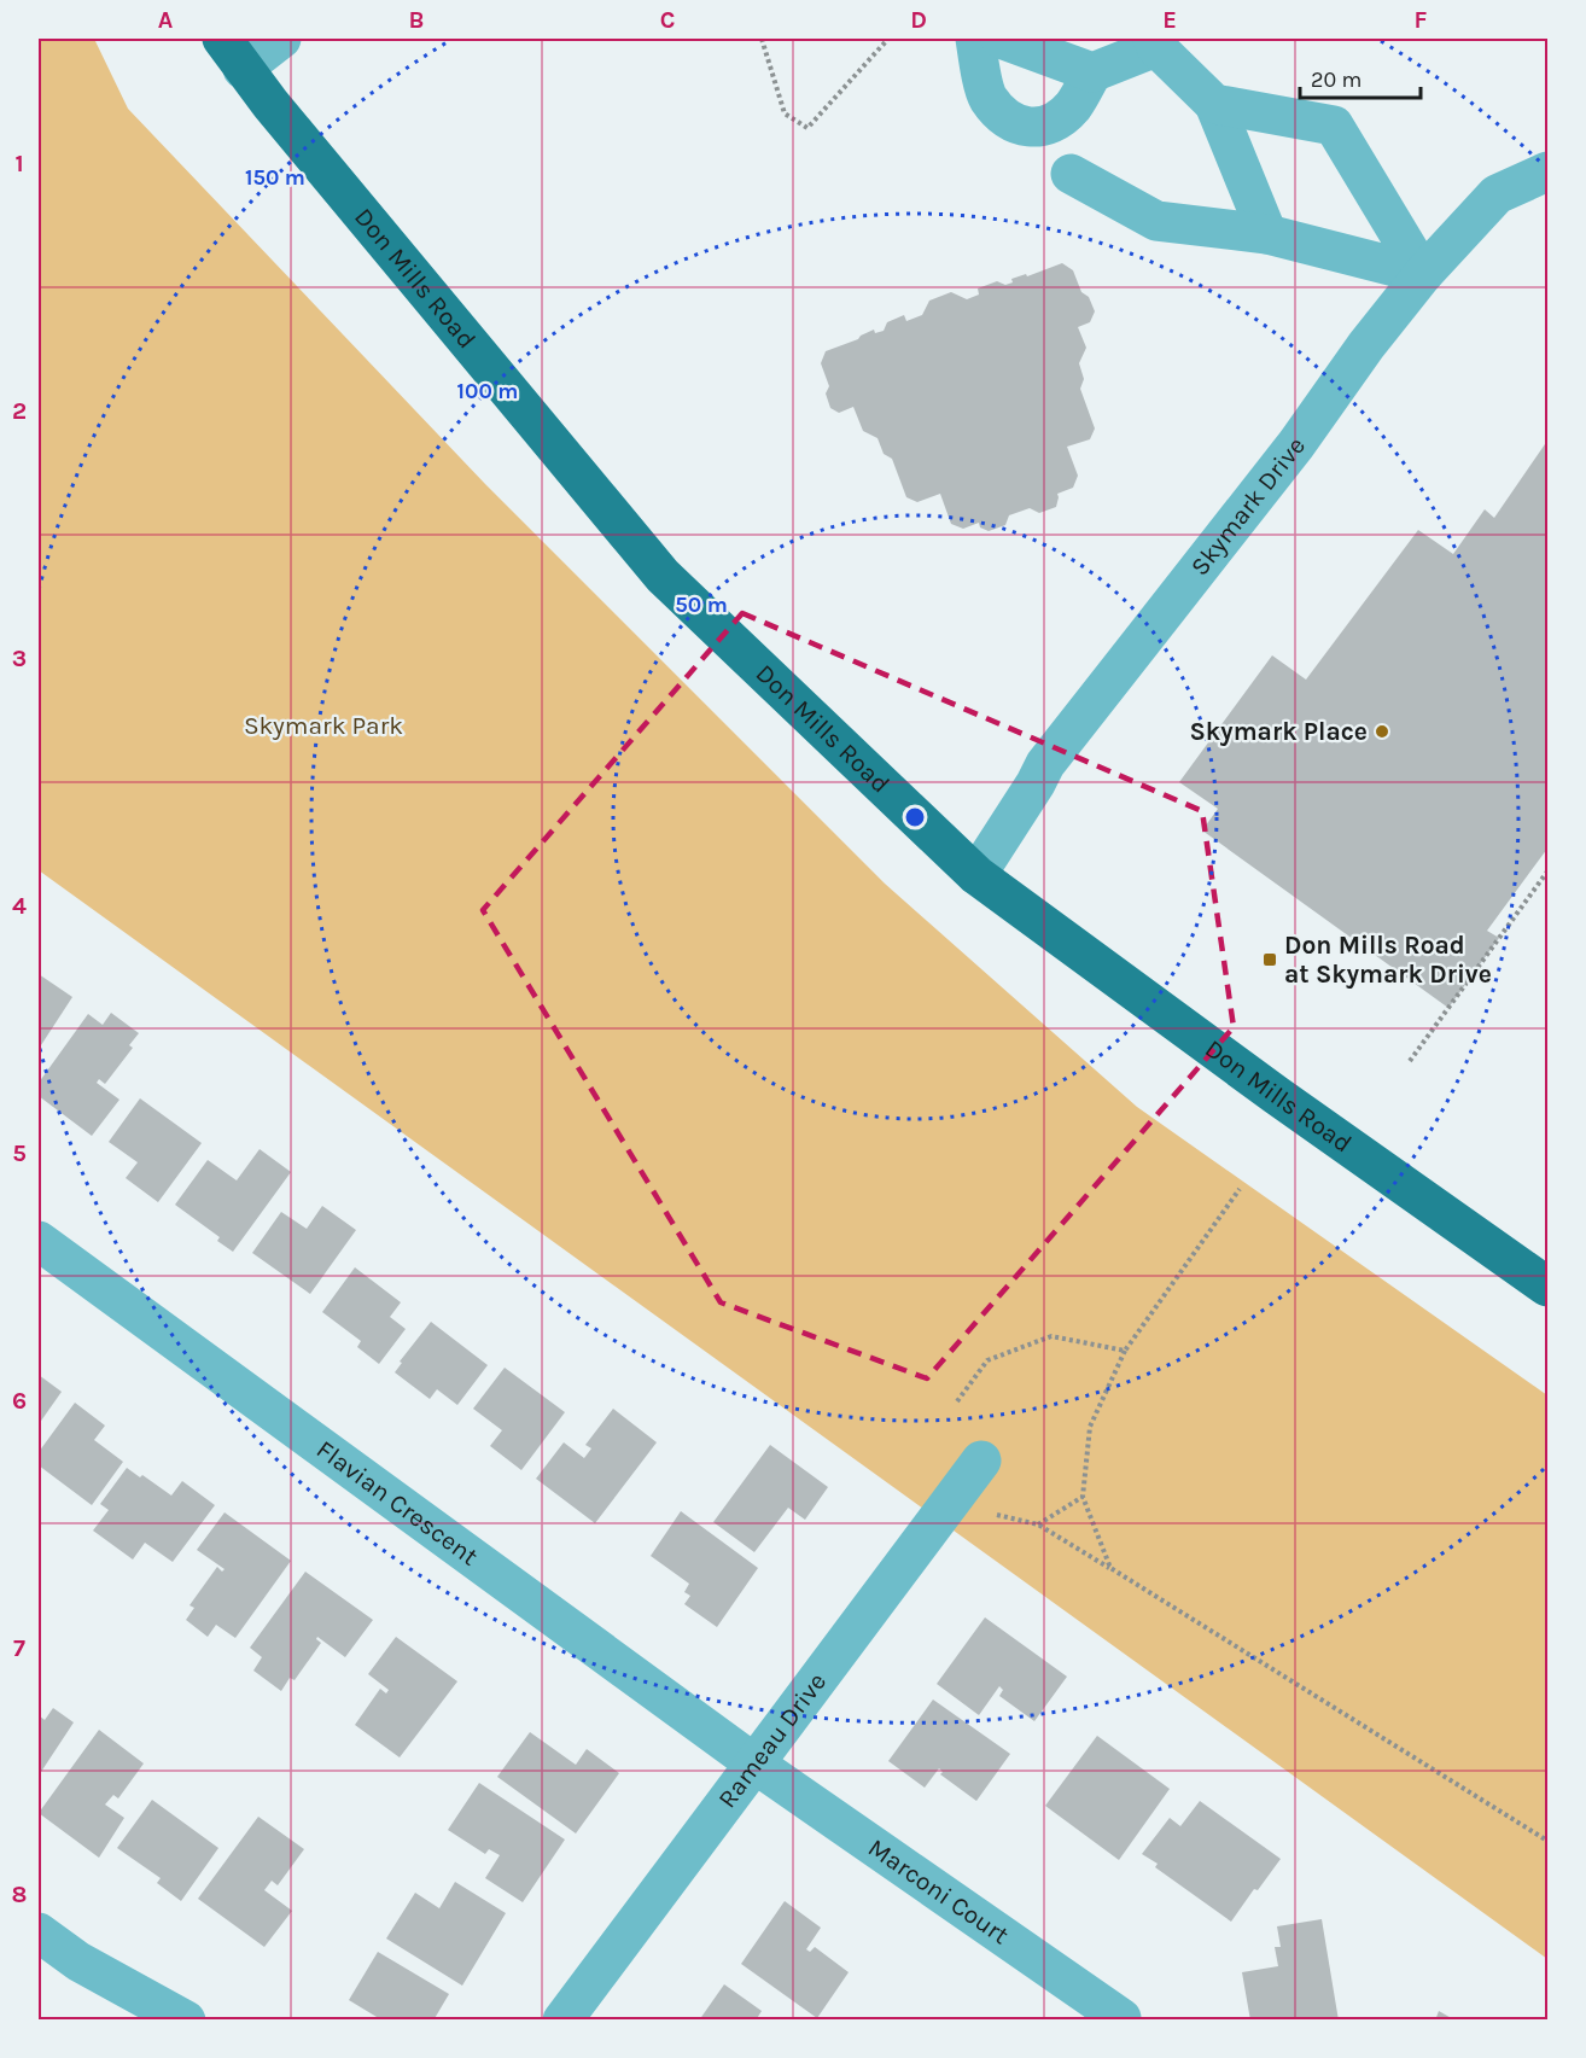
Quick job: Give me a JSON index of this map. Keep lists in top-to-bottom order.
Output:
{
  "streets": {
    "main road": ["Don Mills Road"],
    "street": [
      "Skymark Drive",
      "Flavian Crescent",
      "Rameau Drive",
      "Marconi Court"
    ]
  },
  "crossings": [
    ["Don Mills Road", "Skymark Drive"],
    ["Flavian Crescent", "Rameau Drive"],
    ["Flavian Crescent", "Marconi Court"],
    ["Rameau Drive", "Marconi Court"]
  ],
  "parks": ["Skymark Park"],
  "places": {
    "other": ["Skymark Place"],
    "transit": ["Don Mills Road at Skymark Drive"]
  },
  "scale_bar": "20 m",
  "grid": {
    "columns": [
      "A",
      "B",
      "C",
      "D",
      "E",
      "F"
    ],
    "rows": [
      "1",
      "2",
      "3",
      "4",
      "5",
      "6",
      "7",
      "8"
    ]
  },
  "rings": ["150 m", "100 m", "50 m"]
}
